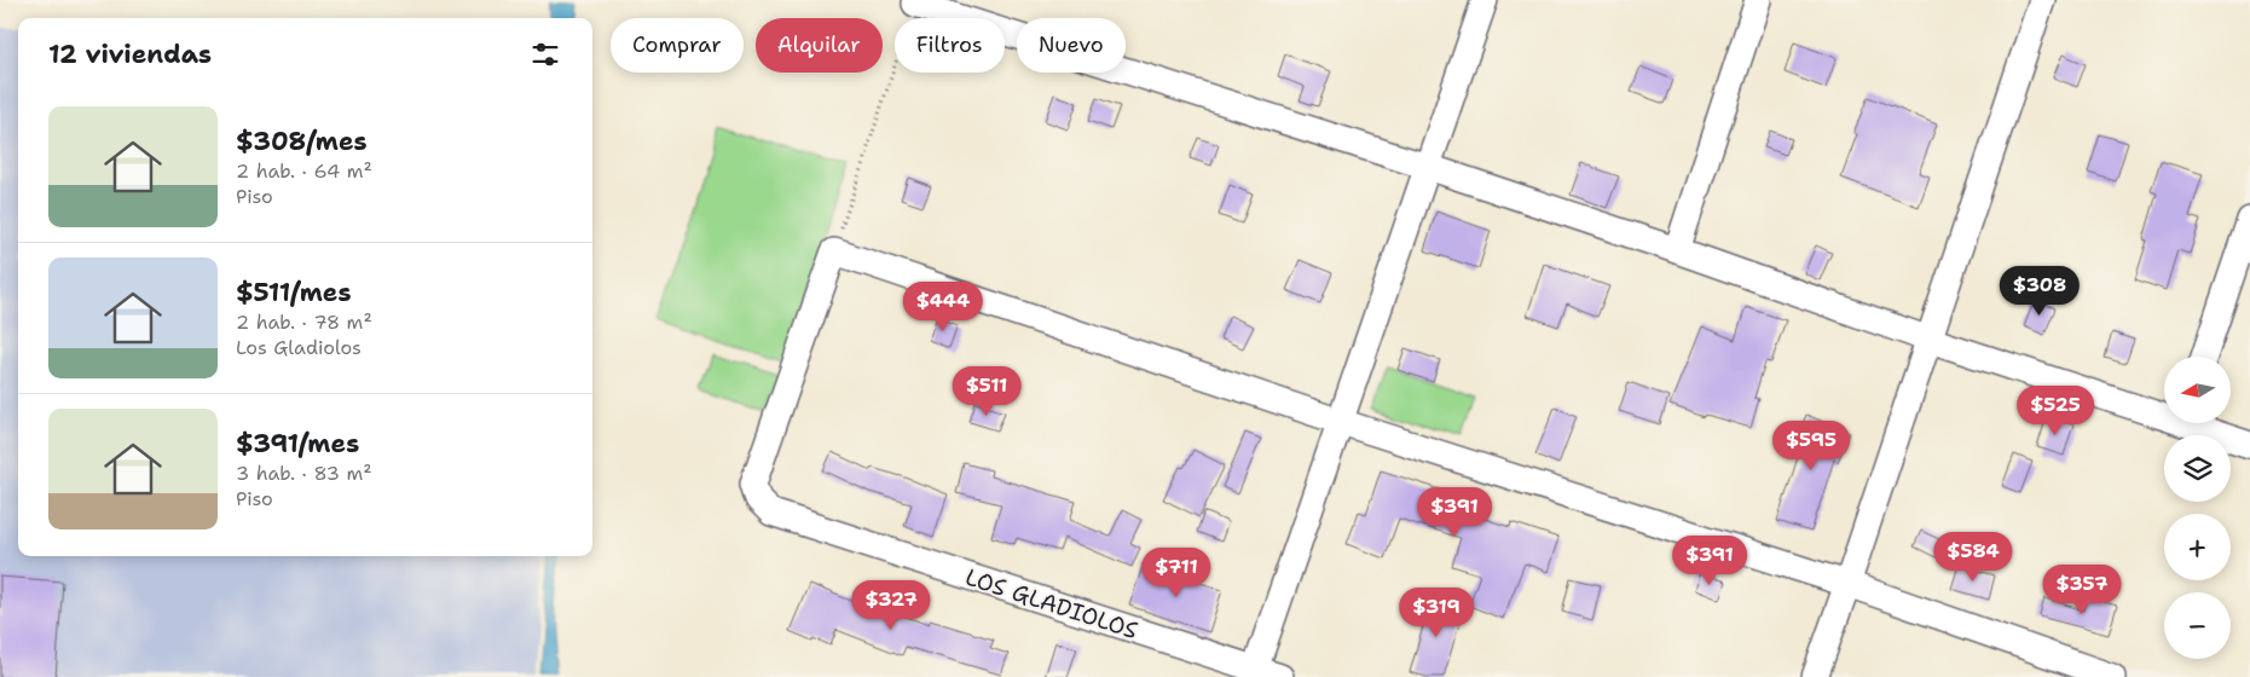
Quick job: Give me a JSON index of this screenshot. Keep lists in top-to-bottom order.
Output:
{
  "streets": {
    "street": ["LOS GLADIOLOS"]
  },
  "north": "left",
  "page": {
    "chip": [
      "Comprar",
      "Alquilar",
      "Filtros",
      "Nuevo"
    ],
    "heading": "12 viviendas",
    "list": [
      {
        "name": "$308/mes",
        "note": "2 hab. · 64 m² · Piso"
      },
      {
        "name": "$511/mes",
        "note": "2 hab. · 78 m² · Los Gladiolos"
      },
      {
        "name": "$391/mes",
        "note": "3 hab. · 83 m² · Piso"
      }
    ],
    "price": [
      "$308",
      "$444",
      "$511",
      "$525",
      "$595",
      "$391",
      "$584",
      "$391",
      "$711",
      "$357",
      "$327",
      "$319"
    ],
    "map_buttons": ["+", "−"]
  }
}
